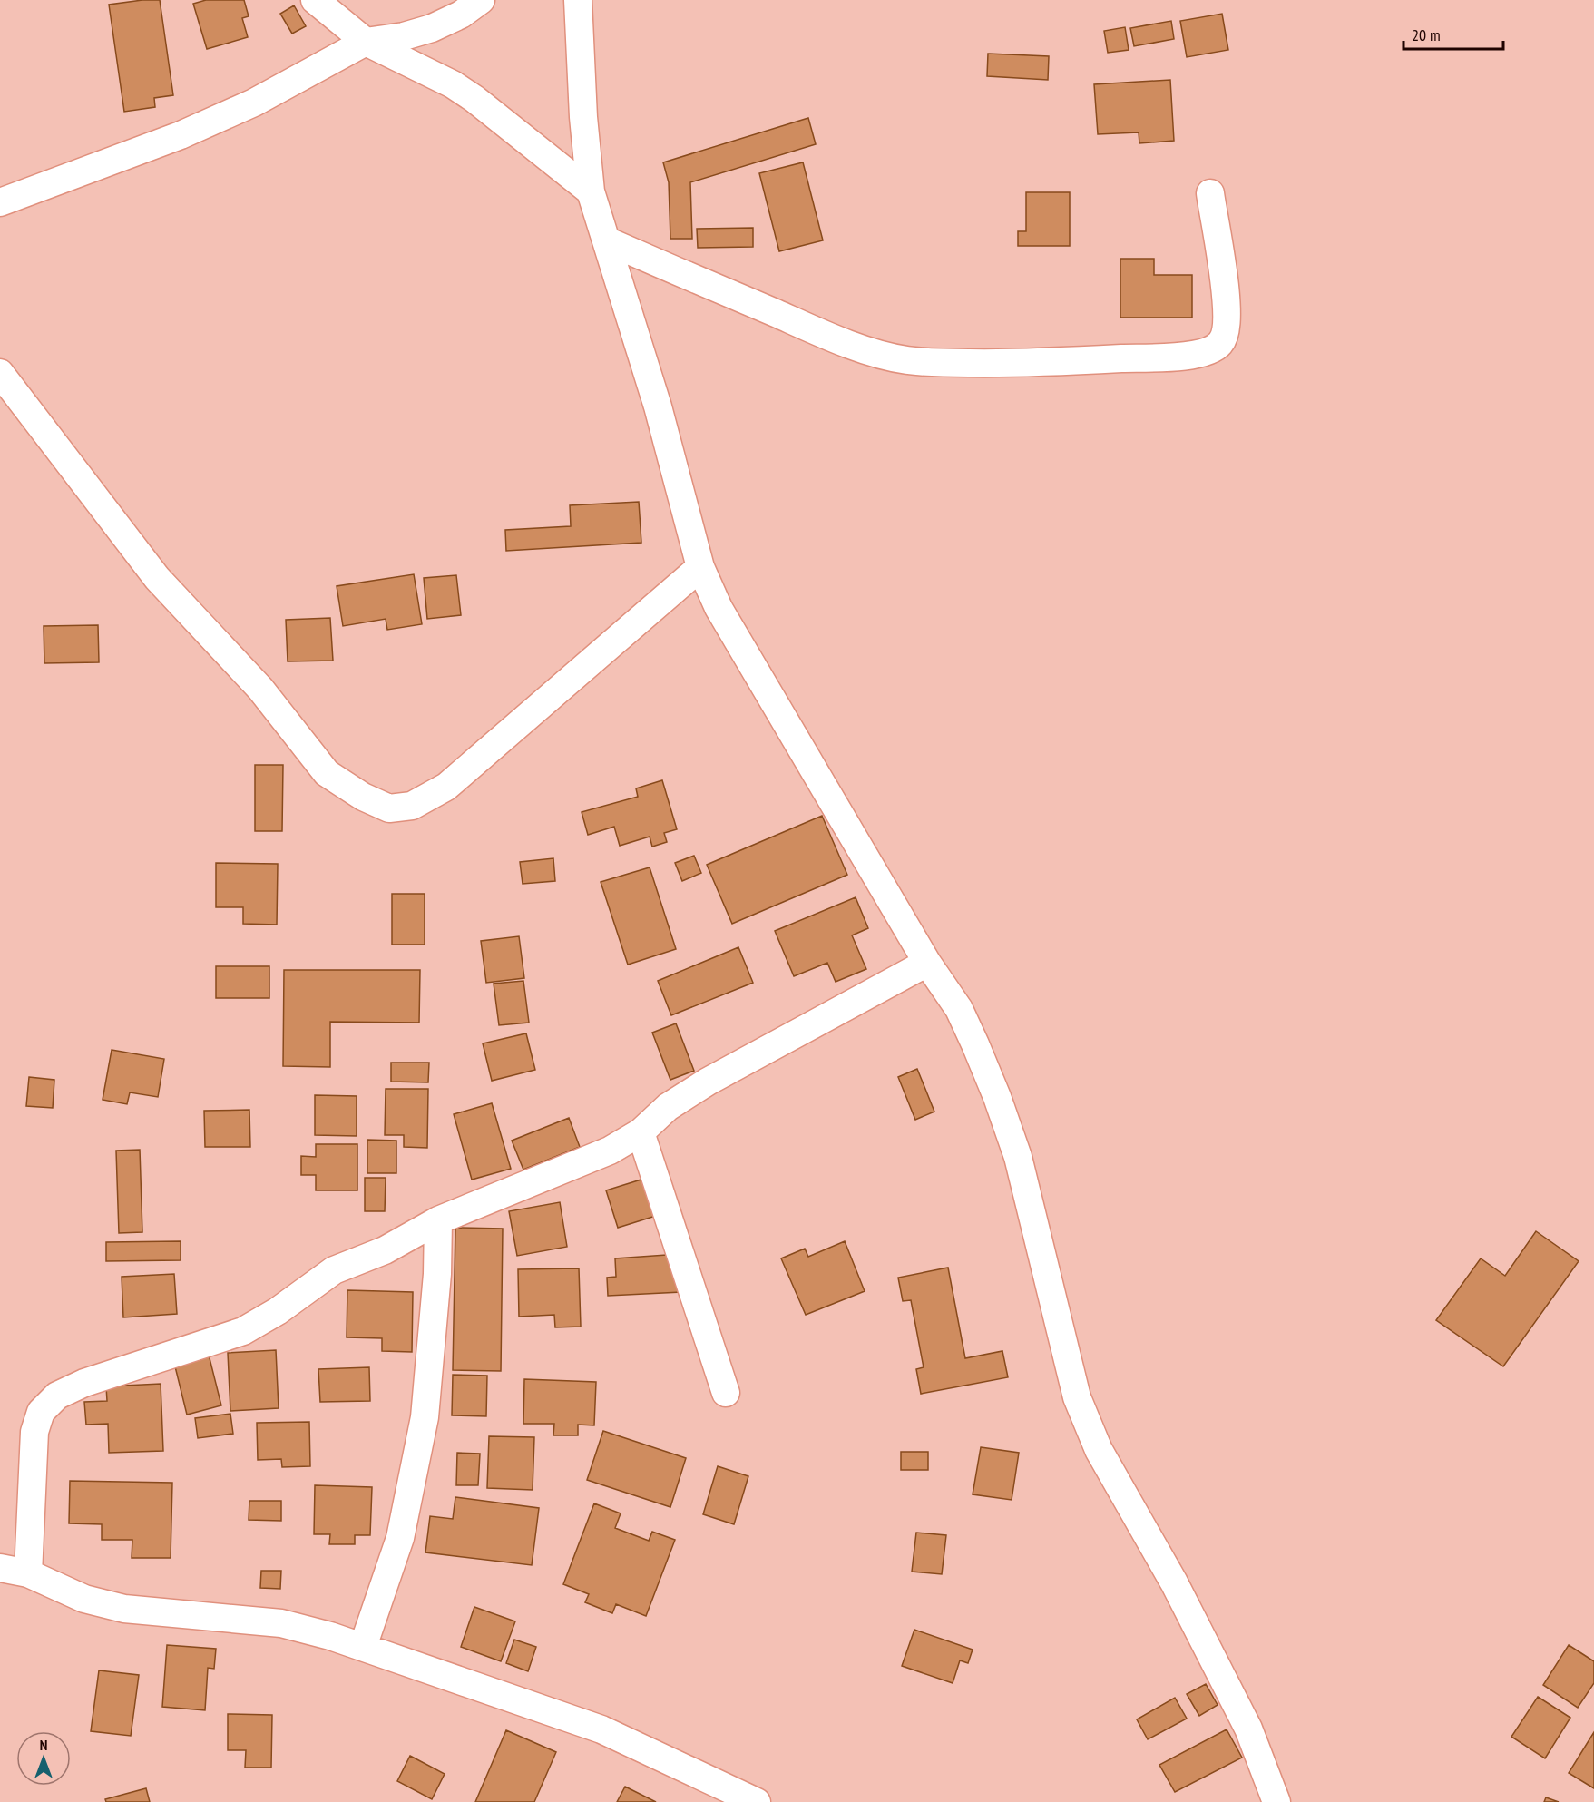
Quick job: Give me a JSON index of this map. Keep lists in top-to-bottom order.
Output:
{
  "scale_bar": "20 m",
  "north": "top"
}
